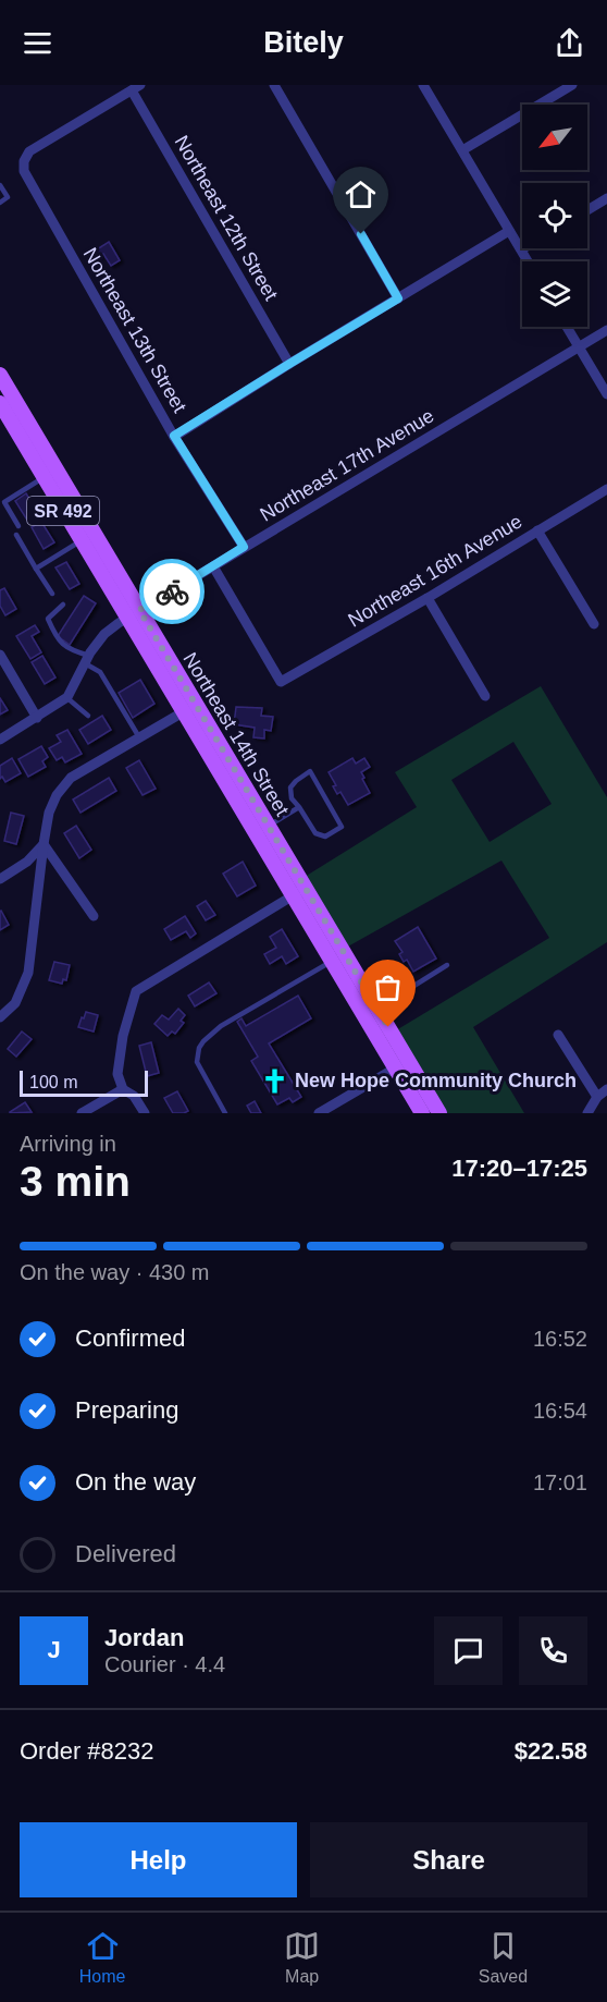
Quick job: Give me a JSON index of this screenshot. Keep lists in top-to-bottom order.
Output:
{
  "streets": {
    "main road": ["SR 492", "Northeast 14th Street"],
    "street": [
      "Northeast 12th Street",
      "Northeast 13th Street",
      "Northeast 17th Avenue",
      "Northeast 16th Avenue"
    ]
  },
  "crossings": [
    ["Northeast 12th Street", "Northeast 13th Street"],
    ["Northeast 13th Street", "Northeast 17th Avenue"],
    ["Northeast 17th Avenue", "Northeast 16th Avenue"],
    ["Northeast 17th Avenue", "Northeast 14th Street"]
  ],
  "places": {
    "church": ["New Hope Community Church"]
  },
  "scale_bar": "100 m",
  "north": "bottom left",
  "page": {
    "header": "Bitely",
    "scale": "100 m",
    "heading": ["3 min", "Arriving in", "17:20–17:25"],
    "panel": [
      "Jordan",
      "Courier · 4.4",
      "Order #8232",
      "$22.58"
    ],
    "bar": "On the way · 430 m",
    "list": [
      ["Confirmed", "16:52"],
      ["Preparing", "16:54"],
      ["On the way", "17:01"],
      "Delivered"
    ],
    "round": "J",
    "buttons": ["Help", "Share"],
    "tabs": ["Home", "Map", "Saved"]
  }
}
